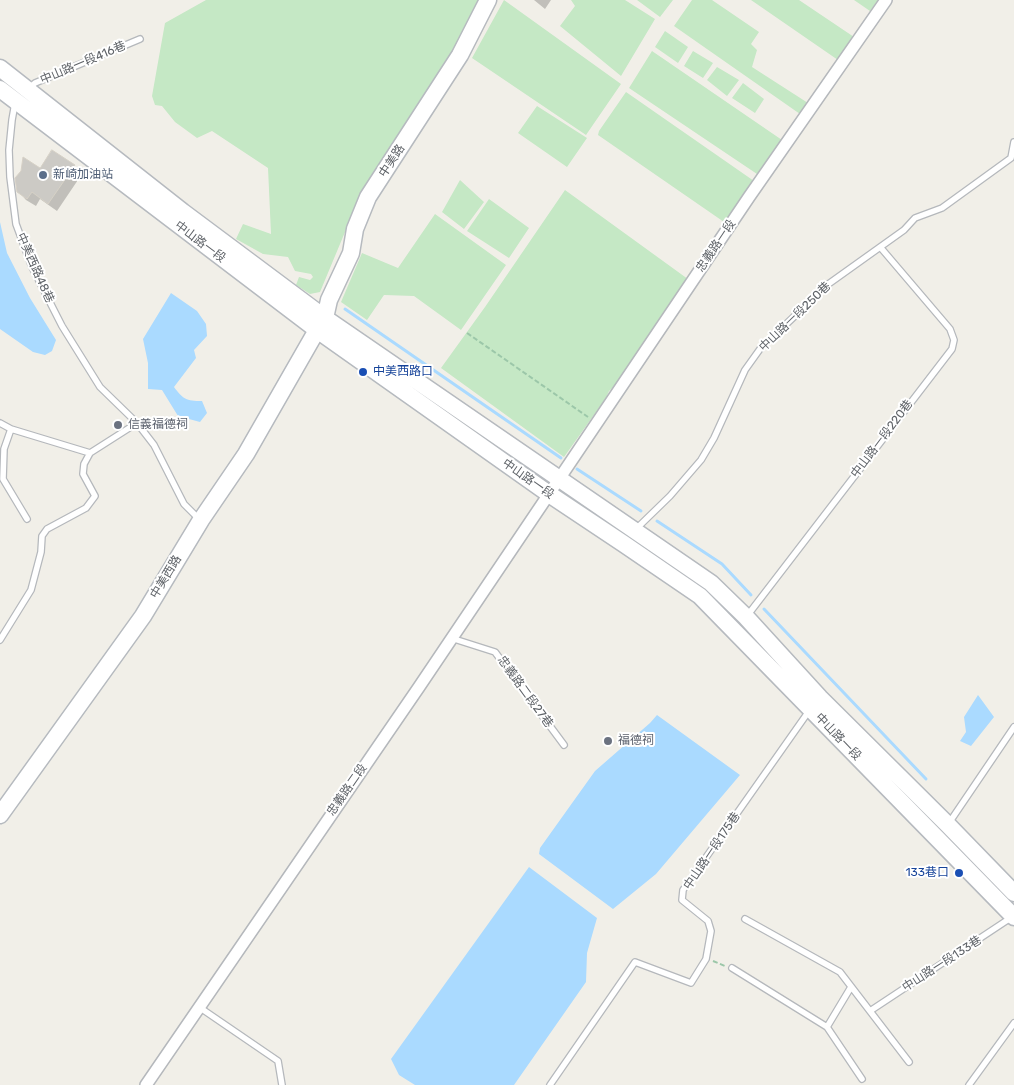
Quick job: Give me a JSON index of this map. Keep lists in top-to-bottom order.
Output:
{
  "streets": {
    "street": [
      "中美路",
      "中山路一段",
      "忠義路一段",
      "中美西路",
      "忠義路二段"
    ],
    "lane": [
      "中山路一段416巷",
      "中美西路48巷",
      "中山路一段250巷",
      "中山路一段220巷",
      "忠義路二段27巷",
      "中山路一段175巷",
      "中山路一段133巷"
    ]
  },
  "crossings": [
    ["中山路一段416巷", "中山路一段"],
    ["中山路一段416巷", "中美西路48巷"],
    ["中美路", "中山路一段"],
    ["中美路", "中美西路"],
    ["中山路一段", "忠義路一段"],
    ["中山路一段", "中美西路48巷"],
    ["中山路一段", "中山路一段250巷"],
    ["中山路一段", "中山路一段220巷"],
    ["中山路一段", "中美西路"],
    ["中山路一段", "忠義路二段"],
    ["中山路一段", "中山路一段175巷"],
    ["中山路一段", "中山路一段133巷"],
    ["忠義路一段", "忠義路二段"],
    ["中美西路48巷", "中美西路"],
    ["中山路一段250巷", "中山路一段220巷"],
    ["忠義路二段27巷", "忠義路二段"]
  ],
  "places": [
    "新崎加油站",
    "中美西路口",
    "信義福德祠",
    "福德祠",
    "133巷口"
  ]
}
